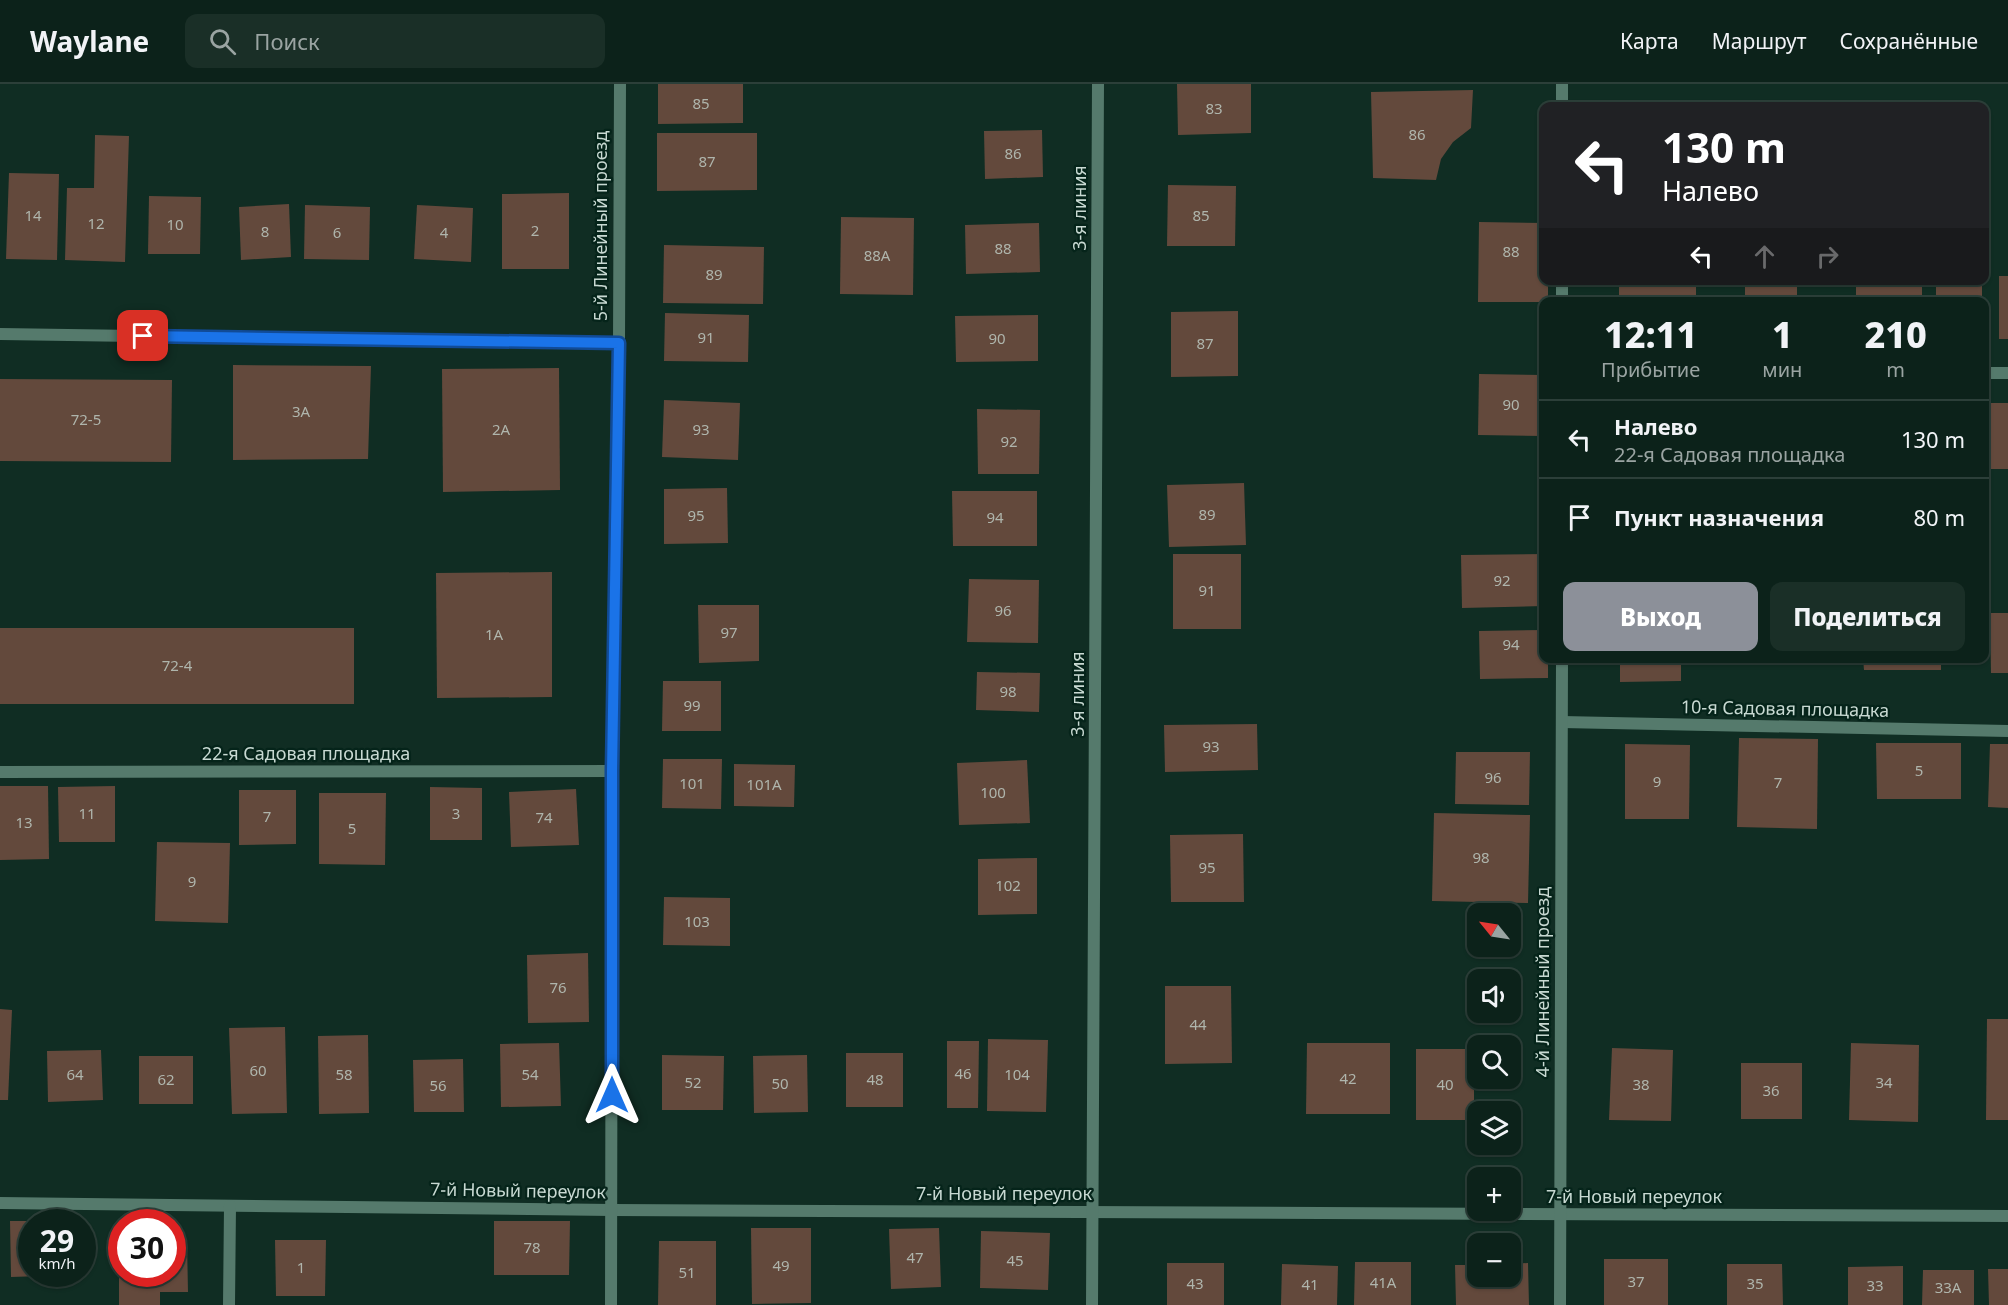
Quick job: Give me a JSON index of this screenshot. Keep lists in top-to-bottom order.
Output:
{
  "streets": {
    "street": [
      "3-я линия",
      "5-й Линейный проезд",
      "10-я Садовая площадка",
      "22-я Садовая площадка",
      "4-й Линейный проезд",
      "7-й Новый переулок"
    ]
  },
  "crossings": [
    ["3-я линия", "7-й Новый переулок"],
    ["5-й Линейный проезд", "22-я Садовая площадка"],
    ["5-й Линейный проезд", "7-й Новый переулок"],
    ["10-я Садовая площадка", "4-й Линейный проезд"],
    ["4-й Линейный проезд", "7-й Новый переулок"]
  ],
  "house_numbers": [
    "85",
    "83",
    "86",
    "86",
    "87",
    "14",
    "85",
    "12",
    "10",
    "2",
    "8",
    "6",
    "4",
    "88",
    "88",
    "88А",
    "89",
    "91",
    "90",
    "87",
    "90",
    "3А",
    "72-5",
    "2А",
    "93",
    "92",
    "89",
    "95",
    "94",
    "92",
    "91",
    "96",
    "97",
    "1А",
    "94",
    "72-4",
    "98",
    "99",
    "93",
    "5",
    "96",
    "9",
    "7",
    "101",
    "101А",
    "100",
    "11",
    "3",
    "7",
    "74",
    "13",
    "5",
    "98",
    "95",
    "9",
    "102",
    "103",
    "76",
    "44",
    "60",
    "46",
    "64",
    "58",
    "54",
    "104",
    "42",
    "62",
    "48",
    "52",
    "34",
    "50",
    "40",
    "38",
    "56",
    "36",
    "78",
    "47",
    "45",
    "49",
    "1",
    "51",
    "37",
    "41А",
    "43",
    "35",
    "41",
    "33",
    "33А"
  ],
  "north": "top left",
  "page": {
    "header": "Waylane",
    "search": "Поиск",
    "nav": ["Карта", "Маршрут", "Сохранённые"],
    "turn": ["130 m", "Налево"],
    "eta": [
      "12:11",
      "Прибытие",
      "1",
      "мин",
      "210",
      "m"
    ],
    "list": [
      {
        "name": "Налево",
        "note": "22-я Садовая площадка",
        "value": "130 m"
      },
      {
        "name": "Пункт назначения",
        "value": "80 m"
      }
    ],
    "buttons": ["Выход", "Поделиться"],
    "map_buttons": ["+", "−"],
    "speed": "29 km/h",
    "limit": "30"
  }
}
